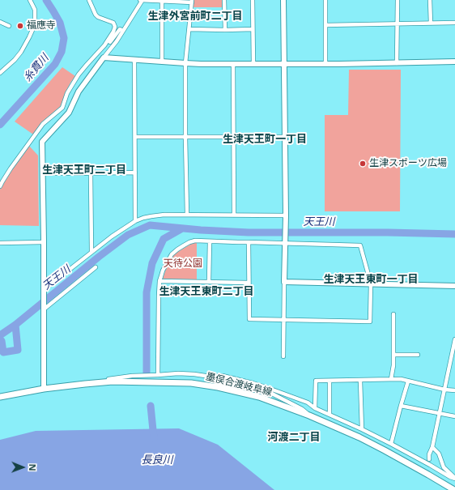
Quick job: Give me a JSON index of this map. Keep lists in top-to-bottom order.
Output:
{
  "streets": {
    "main road": ["墨俣合渡岐阜線"]
  },
  "districts": [
    "生津外宮前町二丁目",
    "生津天王町一丁目",
    "生津天王町二丁目",
    "生津天王東町一丁目",
    "生津天王東町二丁目",
    "河渡二丁目"
  ],
  "water": ["糸貫川", "天王川", "長良川"],
  "parks": ["天待公園"],
  "places": ["福應寺", "生津スポーツ広場"],
  "north": "right"
}
